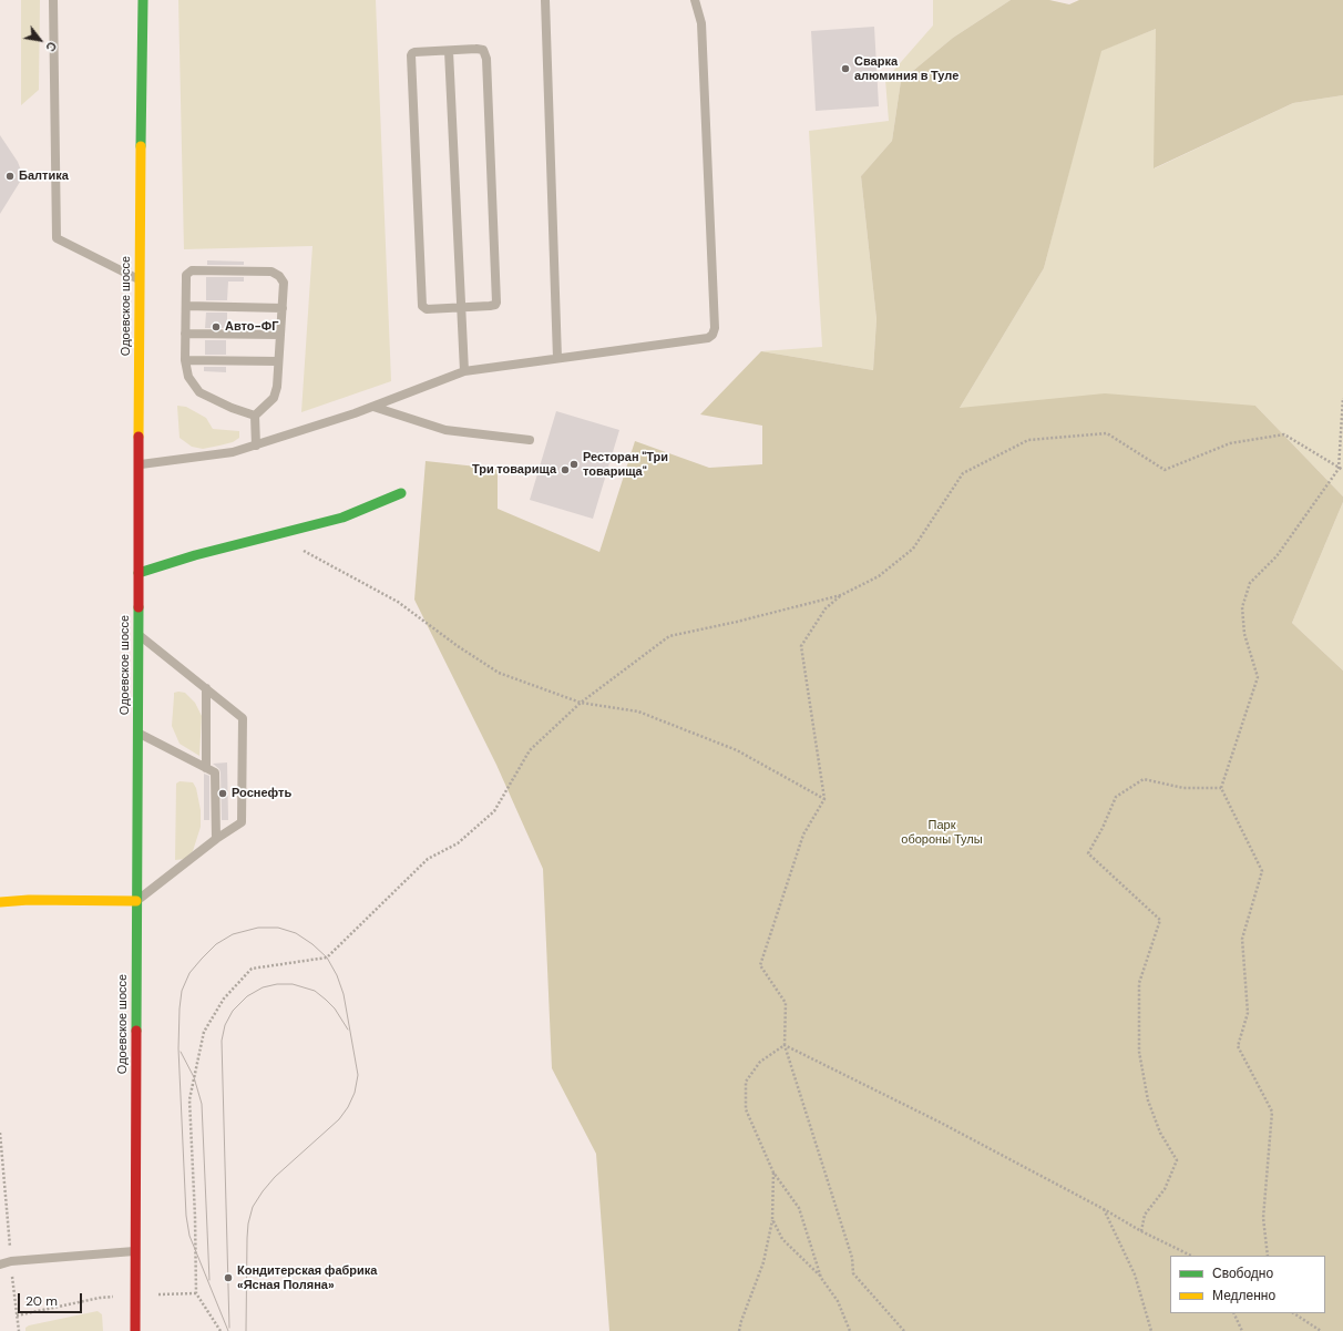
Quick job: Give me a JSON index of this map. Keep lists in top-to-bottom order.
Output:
{
  "streets": {
    "main road": ["Одоевское шоссе"]
  },
  "parks": ["Парк обороны Тулы"],
  "places": [
    "Сварка алюминия в Туле",
    "Балтика",
    "Авто-ФГ",
    "Ресторан \"Три товарища\"",
    "Три товарища",
    "Роснефть",
    "Кондитерская фабрика «Ясная Поляна»"
  ],
  "legend": ["Свободно", "Медленно"],
  "scale_bar": "20 m",
  "north": "bottom right"
}
